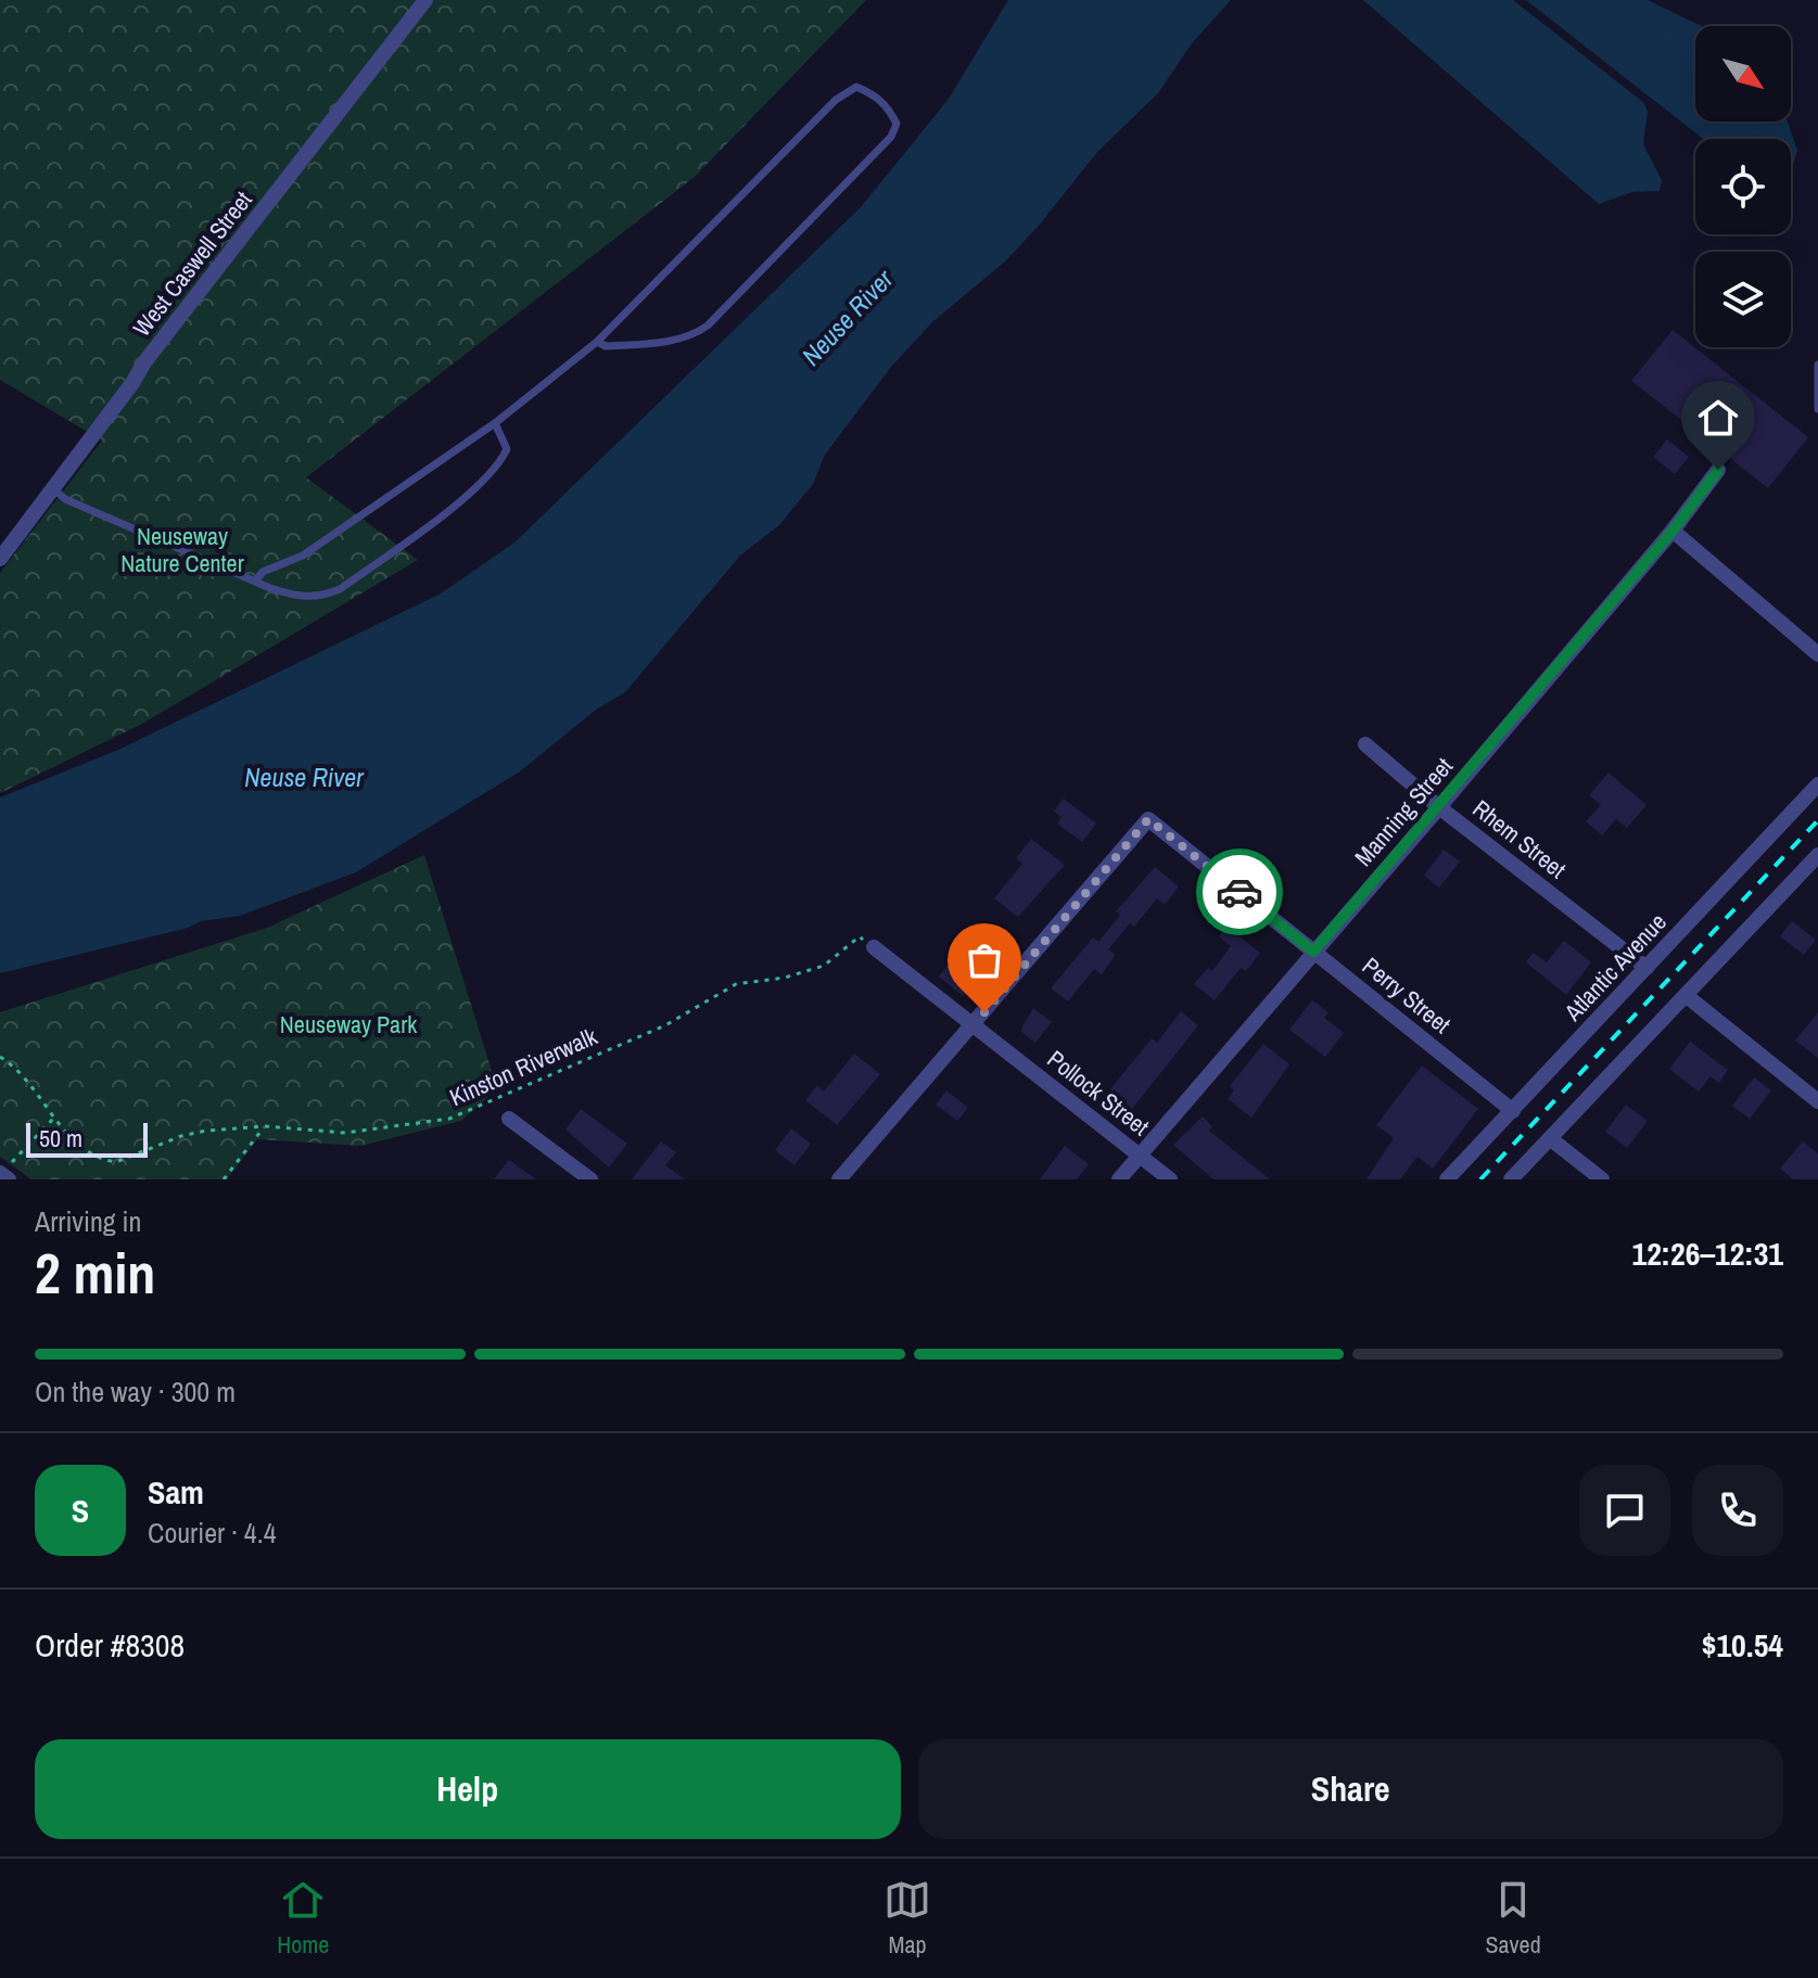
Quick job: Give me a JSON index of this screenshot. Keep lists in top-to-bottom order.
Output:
{
  "streets": {
    "street": [
      "West Caswell Street",
      "Manning Street",
      "Rhem Street",
      "Atlantic Avenue",
      "Perry Street",
      "Pollock Street"
    ],
    "path": ["Kinston Riverwalk"]
  },
  "crossings": [
    ["Manning Street", "Rhem Street"],
    ["Manning Street", "Perry Street"],
    ["Manning Street", "Pollock Street"],
    ["Rhem Street", "Atlantic Avenue"],
    ["Atlantic Avenue", "Perry Street"],
    ["Perry Street", "Pollock Street"],
    ["Kinston Riverwalk", "Pollock Street"]
  ],
  "water": ["Neuse River"],
  "parks": ["Neuseway Nature Center", "Neuseway Park"],
  "scale_bar": "50 m",
  "north": "bottom right",
  "page": {
    "scale": "50 m",
    "heading": ["2 min", "Arriving in", "12:26–12:31"],
    "panel": [
      "Sam",
      "Courier · 4.4",
      "Order #8308",
      "$10.54"
    ],
    "bar": "On the way · 300 m",
    "round": "S",
    "buttons": ["Help", "Share"],
    "tabs": ["Home", "Map", "Saved"]
  }
}
